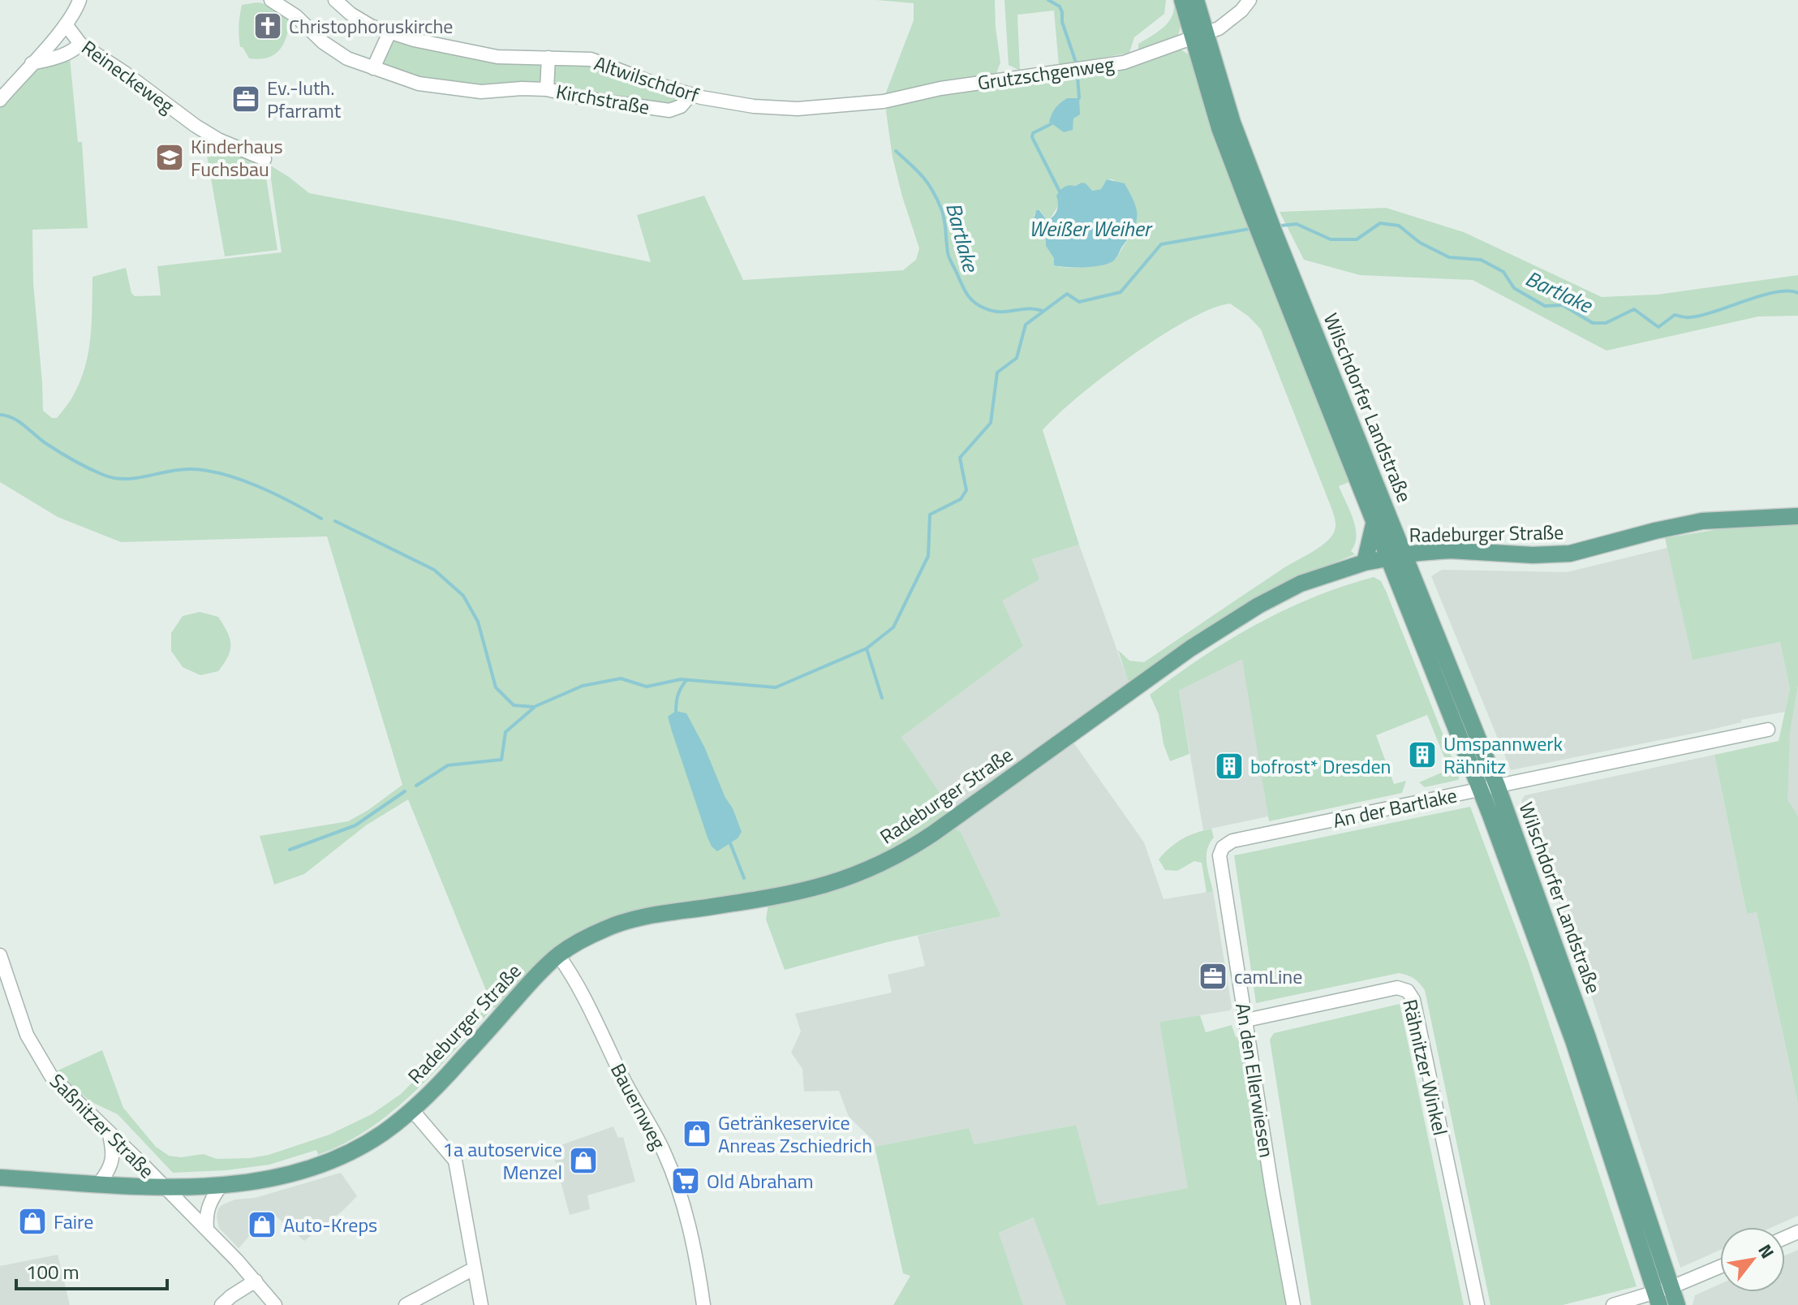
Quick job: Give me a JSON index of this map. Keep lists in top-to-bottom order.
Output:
{
  "streets": {
    "main road": ["Wilschdorfer Landstraße", "Radeburger Straße"],
    "street": [
      "Grutzschgenweg",
      "Reineckeweg",
      "Altwilschdorf",
      "Kirchstraße",
      "An der Bartlake",
      "Rähnitzer Winkel",
      "An den Ellerwiesen",
      "Bauernweg",
      "Saßnitzer Straße"
    ]
  },
  "crossings": [
    ["Grutzschgenweg", "Altwilschdorf"],
    ["Grutzschgenweg", "Wilschdorfer Landstraße"],
    ["Altwilschdorf", "Kirchstraße"],
    ["Wilschdorfer Landstraße", "Radeburger Straße"],
    ["Wilschdorfer Landstraße", "An der Bartlake"],
    ["Radeburger Straße", "Bauernweg"],
    ["Radeburger Straße", "Saßnitzer Straße"],
    ["An der Bartlake", "An den Ellerwiesen"],
    ["Rähnitzer Winkel", "An den Ellerwiesen"]
  ],
  "water": ["Weißer Weiher", "Bartlake"],
  "places": {
    "church": ["Christophoruskirche"],
    "office": ["Ev.-luth. Pfarramt", "camLine"],
    "school or university": ["Kinderhaus Fuchsbau"],
    "building": ["Umspannwerk Rähnitz", "bofrost* Dresden"],
    "shop": [
      "Getränkeservice Anreas Zschiedrich",
      "1a autoservice Menzel",
      "Faire",
      "Auto-Kreps"
    ],
    "supermarket": ["Old Abraham"]
  },
  "scale_bar": "100 m",
  "north": "top right"
}
